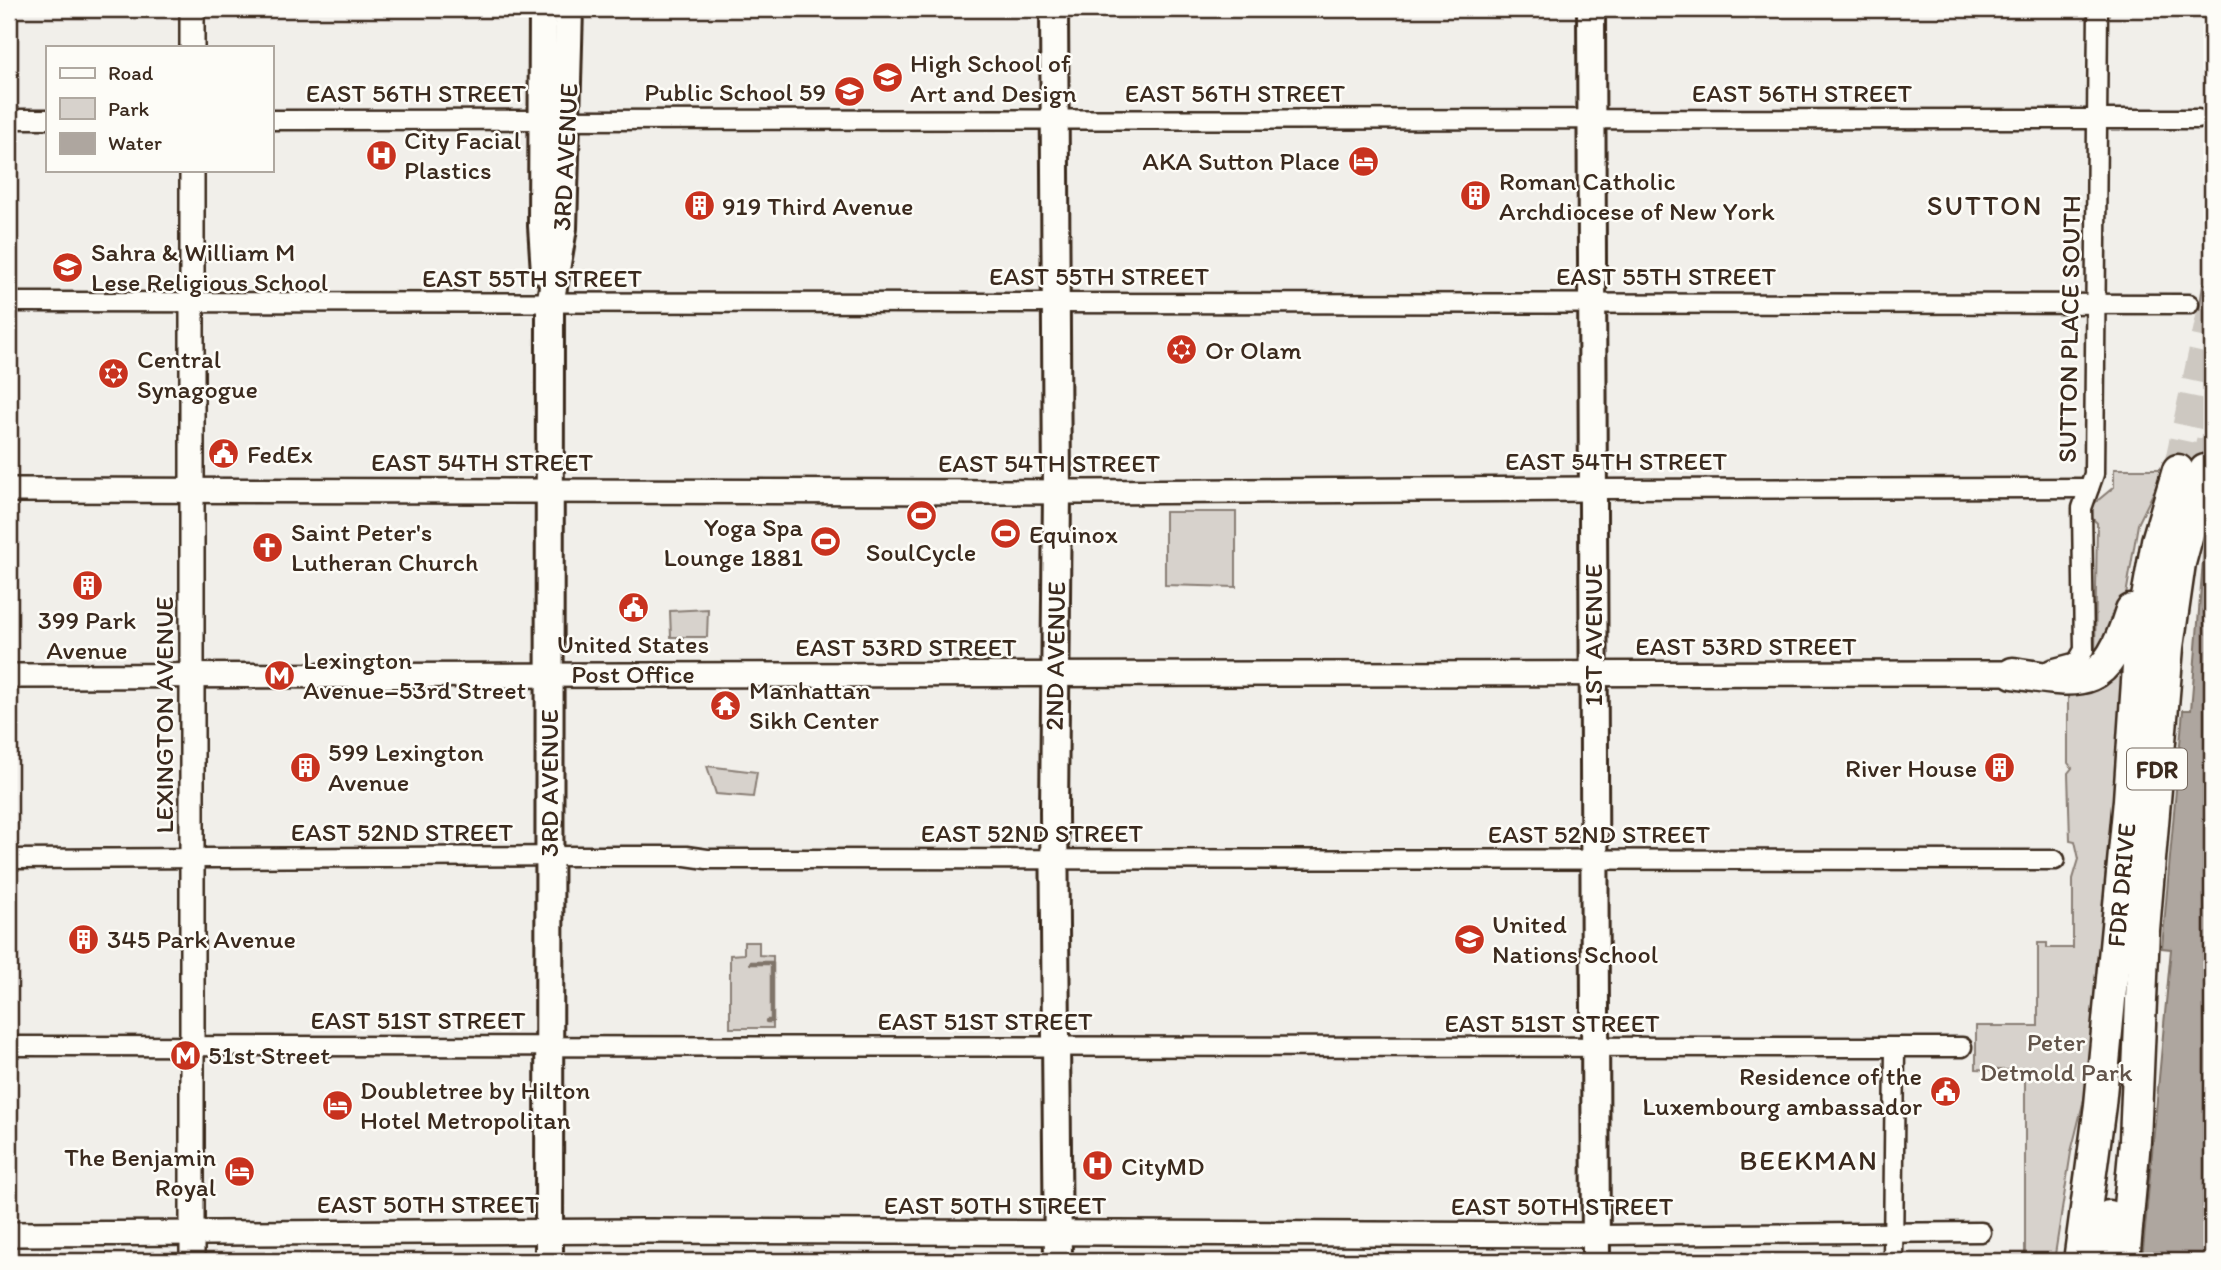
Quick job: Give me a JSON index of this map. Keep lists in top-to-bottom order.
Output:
{
  "streets": {
    "highway": ["FDR", "FDR DRIVE"],
    "main road": [
      "3RD AVENUE",
      "EAST 54TH STREET",
      "1ST AVENUE",
      "EAST 53RD STREET",
      "2ND AVENUE",
      "LEXINGTON AVENUE",
      "EAST 50TH STREET"
    ],
    "street": [
      "EAST 56TH STREET",
      "EAST 55TH STREET",
      "SUTTON PLACE SOUTH",
      "EAST 52ND STREET",
      "EAST 51ST STREET"
    ]
  },
  "crossings": [
    ["EAST 56TH STREET", "3RD AVENUE"],
    ["EAST 56TH STREET", "SUTTON PLACE SOUTH"],
    ["EAST 56TH STREET", "1ST AVENUE"],
    ["EAST 56TH STREET", "2ND AVENUE"],
    ["3RD AVENUE", "EAST 55TH STREET"],
    ["3RD AVENUE", "EAST 54TH STREET"],
    ["3RD AVENUE", "EAST 53RD STREET"],
    ["3RD AVENUE", "EAST 52ND STREET"],
    ["3RD AVENUE", "EAST 51ST STREET"],
    ["3RD AVENUE", "EAST 50TH STREET"],
    ["EAST 55TH STREET", "SUTTON PLACE SOUTH"],
    ["EAST 55TH STREET", "1ST AVENUE"],
    ["EAST 55TH STREET", "2ND AVENUE"],
    ["EAST 55TH STREET", "LEXINGTON AVENUE"],
    ["SUTTON PLACE SOUTH", "EAST 54TH STREET"],
    ["SUTTON PLACE SOUTH", "EAST 53RD STREET"],
    ["EAST 54TH STREET", "1ST AVENUE"],
    ["EAST 54TH STREET", "2ND AVENUE"],
    ["EAST 54TH STREET", "LEXINGTON AVENUE"],
    ["1ST AVENUE", "EAST 53RD STREET"],
    ["1ST AVENUE", "EAST 52ND STREET"],
    ["1ST AVENUE", "EAST 51ST STREET"],
    ["1ST AVENUE", "EAST 50TH STREET"],
    ["EAST 53RD STREET", "2ND AVENUE"],
    ["EAST 53RD STREET", "LEXINGTON AVENUE"],
    ["2ND AVENUE", "EAST 52ND STREET"],
    ["2ND AVENUE", "EAST 51ST STREET"],
    ["2ND AVENUE", "EAST 50TH STREET"],
    ["LEXINGTON AVENUE", "EAST 52ND STREET"],
    ["LEXINGTON AVENUE", "EAST 51ST STREET"],
    ["LEXINGTON AVENUE", "EAST 50TH STREET"]
  ],
  "districts": ["SUTTON", "BEEKMAN"],
  "parks": ["Peter Detmold Park"],
  "places": {
    "school or university": [
      "High School of Art and Design",
      "Public School 59",
      "Sahra & William M Lese Religious School",
      "United Nations School"
    ],
    "hospital": ["City Facial Plastics", "CityMD"],
    "hotel": ["AKA Sutton Place", "Doubletree by Hilton Hotel Metropolitan", "The Benjamin Royal"],
    "building": [
      "Roman Catholic Archdiocese of New York",
      "919 Third Avenue",
      "399 Park Avenue",
      "599 Lexington Avenue",
      "River House",
      "345 Park Avenue"
    ],
    "synagogue": ["Or Olam", "Central Synagogue"],
    "public building": ["FedEx", "United States Post Office", "Residence of the Luxembourg ambassador"],
    "sports": ["SoulCycle", "Equinox", "Yoga Spa Lounge 1881"],
    "church": ["Saint Peter's Lutheran Church"],
    "metro station": ["Lexington Avenue–53rd Street", "51st Street"],
    "temple": ["Manhattan Sikh Center"]
  },
  "legend": ["Road", "Park", "Water"]
}
